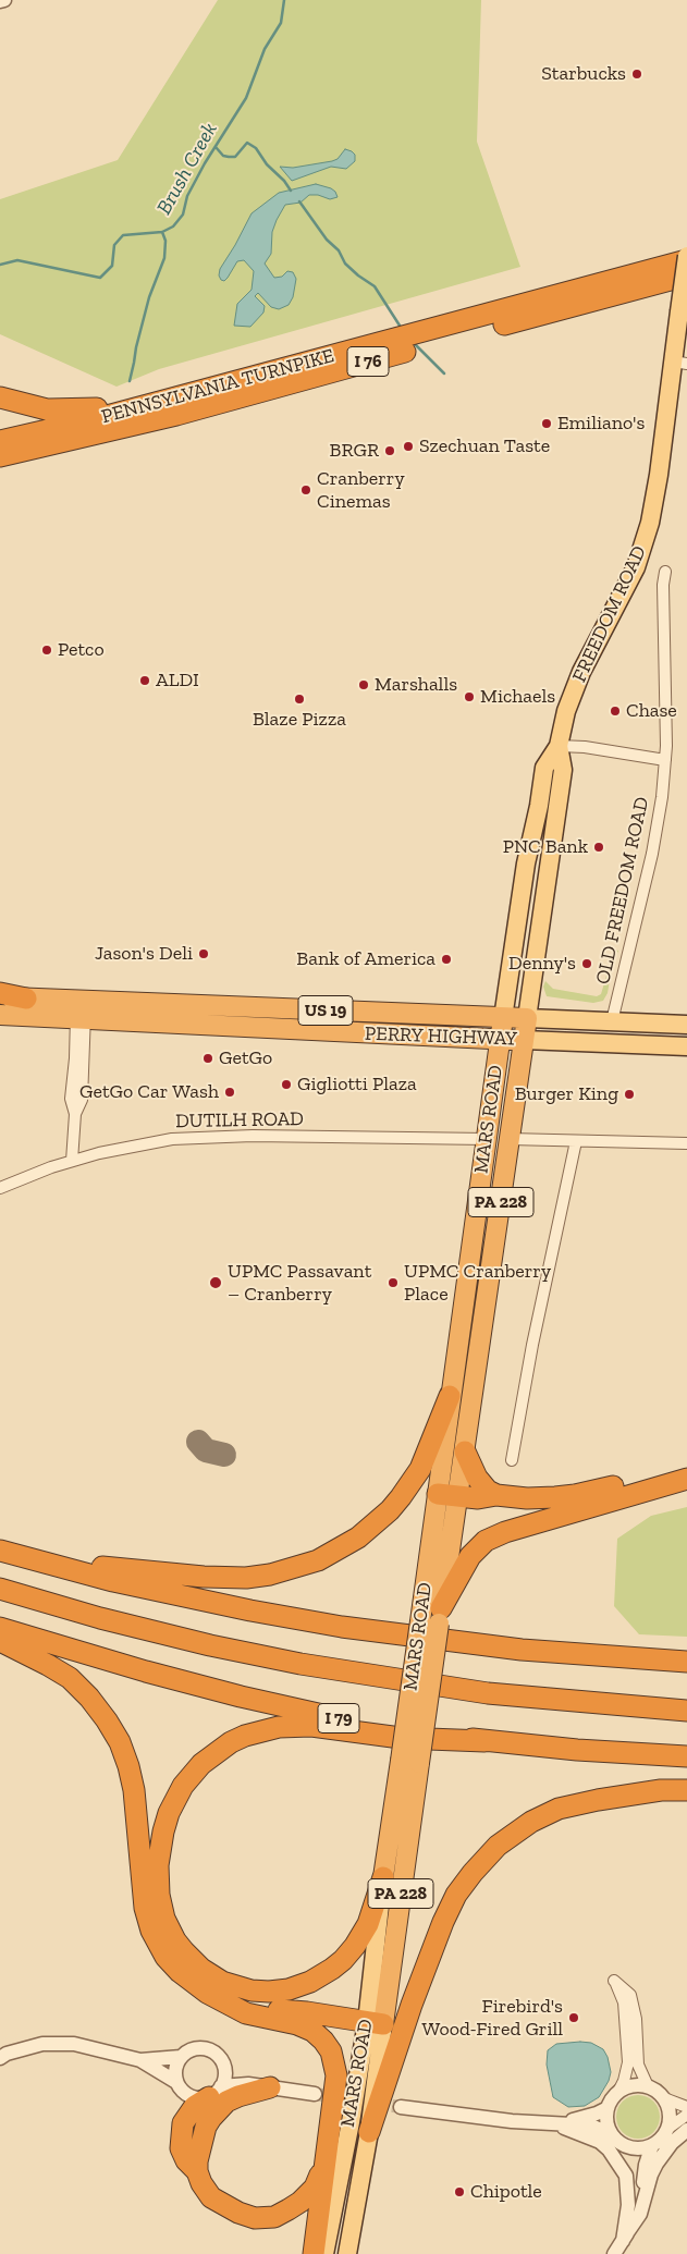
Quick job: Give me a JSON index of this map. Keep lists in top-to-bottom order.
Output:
{
  "streets": {
    "highway": [
      "I 76",
      "PENNSYLVANIA TURNPIKE",
      "FREEDOM ROAD",
      "US 19",
      "PERRY HIGHWAY",
      "MARS ROAD",
      "PA 228",
      "I 79"
    ],
    "street": ["OLD FREEDOM ROAD", "DUTILH ROAD"]
  },
  "crossings": [
    ["FREEDOM ROAD", "PERRY HIGHWAY"],
    ["FREEDOM ROAD", "MARS ROAD"],
    ["OLD FREEDOM ROAD", "PERRY HIGHWAY"],
    ["PERRY HIGHWAY", "MARS ROAD"],
    ["MARS ROAD", "DUTILH ROAD"]
  ],
  "water": ["Brush Creek"],
  "places": [
    "Starbucks",
    "Emiliano's",
    "Szechuan Taste",
    "BRGR",
    "Cranberry Cinemas",
    "Petco",
    "ALDI",
    "Marshalls",
    "Michaels",
    "Blaze Pizza",
    "Chase",
    "PNC Bank",
    "Jason's Deli",
    "Bank of America",
    "Denny's",
    "GetGo",
    "Gigliotti Plaza",
    "GetGo Car Wash",
    "Burger King",
    "UPMC Passavant – Cranberry",
    "UPMC Cranberry Place",
    "Firebird's Wood-Fired Grill",
    "Chipotle"
  ]
}
